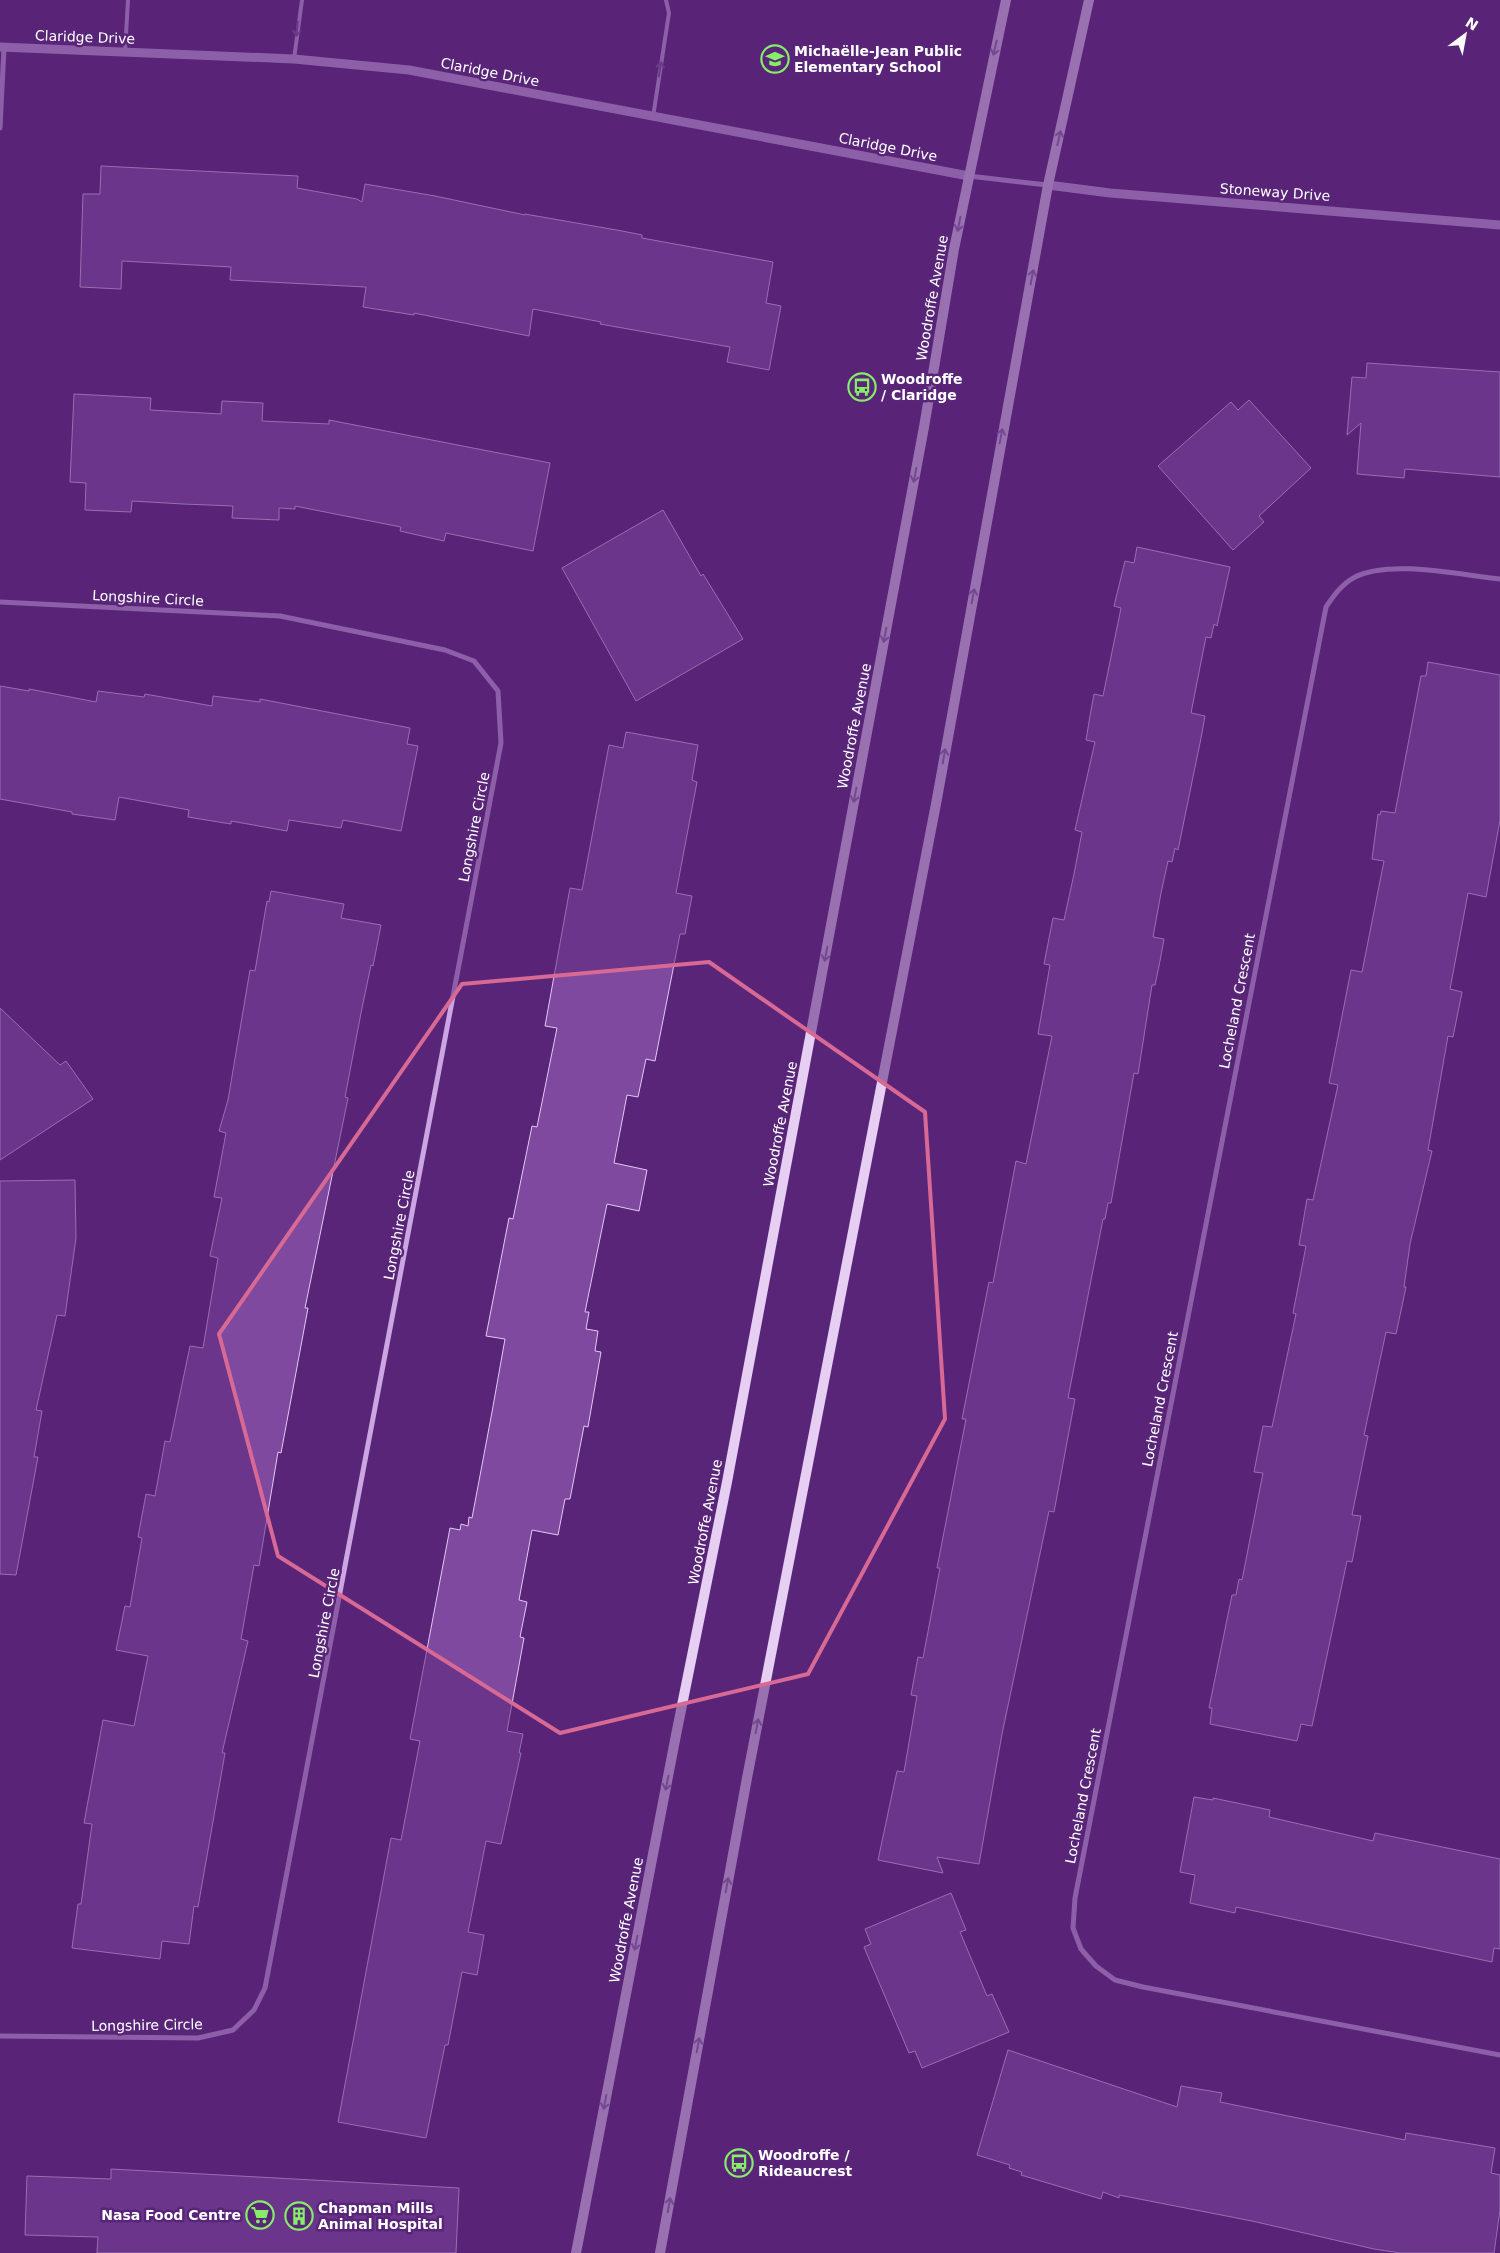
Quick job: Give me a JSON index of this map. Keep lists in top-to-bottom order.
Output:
{
  "streets": {
    "main road": ["Woodroffe Avenue"],
    "street": [
      "Claridge Drive",
      "Stoneway Drive",
      "Longshire Circle",
      "Locheland Crescent"
    ]
  },
  "crossings": [
    ["Claridge Drive", "Woodroffe Avenue"]
  ],
  "places": {
    "school or university": ["Michaëlle-Jean Public Elementary School"],
    "bus stop": ["Woodroffe / Claridge", "Woodroffe / Rideaucrest"],
    "supermarket": ["Nasa Food Centre"],
    "building": ["Chapman Mills Animal Hospital"]
  },
  "north": "top right"
}
